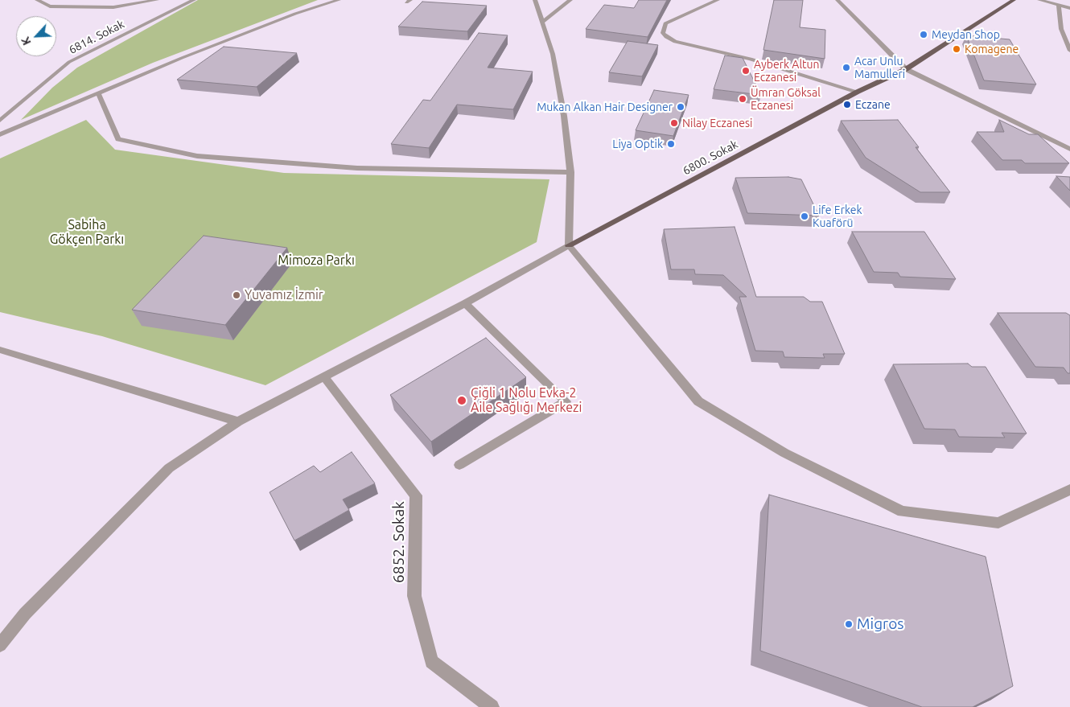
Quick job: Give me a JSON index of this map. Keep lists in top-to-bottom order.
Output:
{
  "streets": {
    "main road": ["6800. Sokak"],
    "street": ["6814. Sokak", "6852. Sokak"]
  },
  "parks": ["Sabiha Gökçen Parkı", "Mimoza Parkı"],
  "places": [
    "Meydan Shop",
    "Komagene",
    "Acar Unlu Mamulleri",
    "Ayberk Altun Eczanesi",
    "Ümran Göksal Eczanesi",
    "Eczane",
    "Mukan Alkan Hair Designer",
    "Nilay Eczanesi",
    "Liya Optik",
    "Life Erkek Kuaförü",
    "Yuvamız İzmir",
    "Çiğli 1 Nolu Evka-2 Aile Sağlığı Merkezi",
    "Migros"
  ],
  "north": "bottom left"
}
